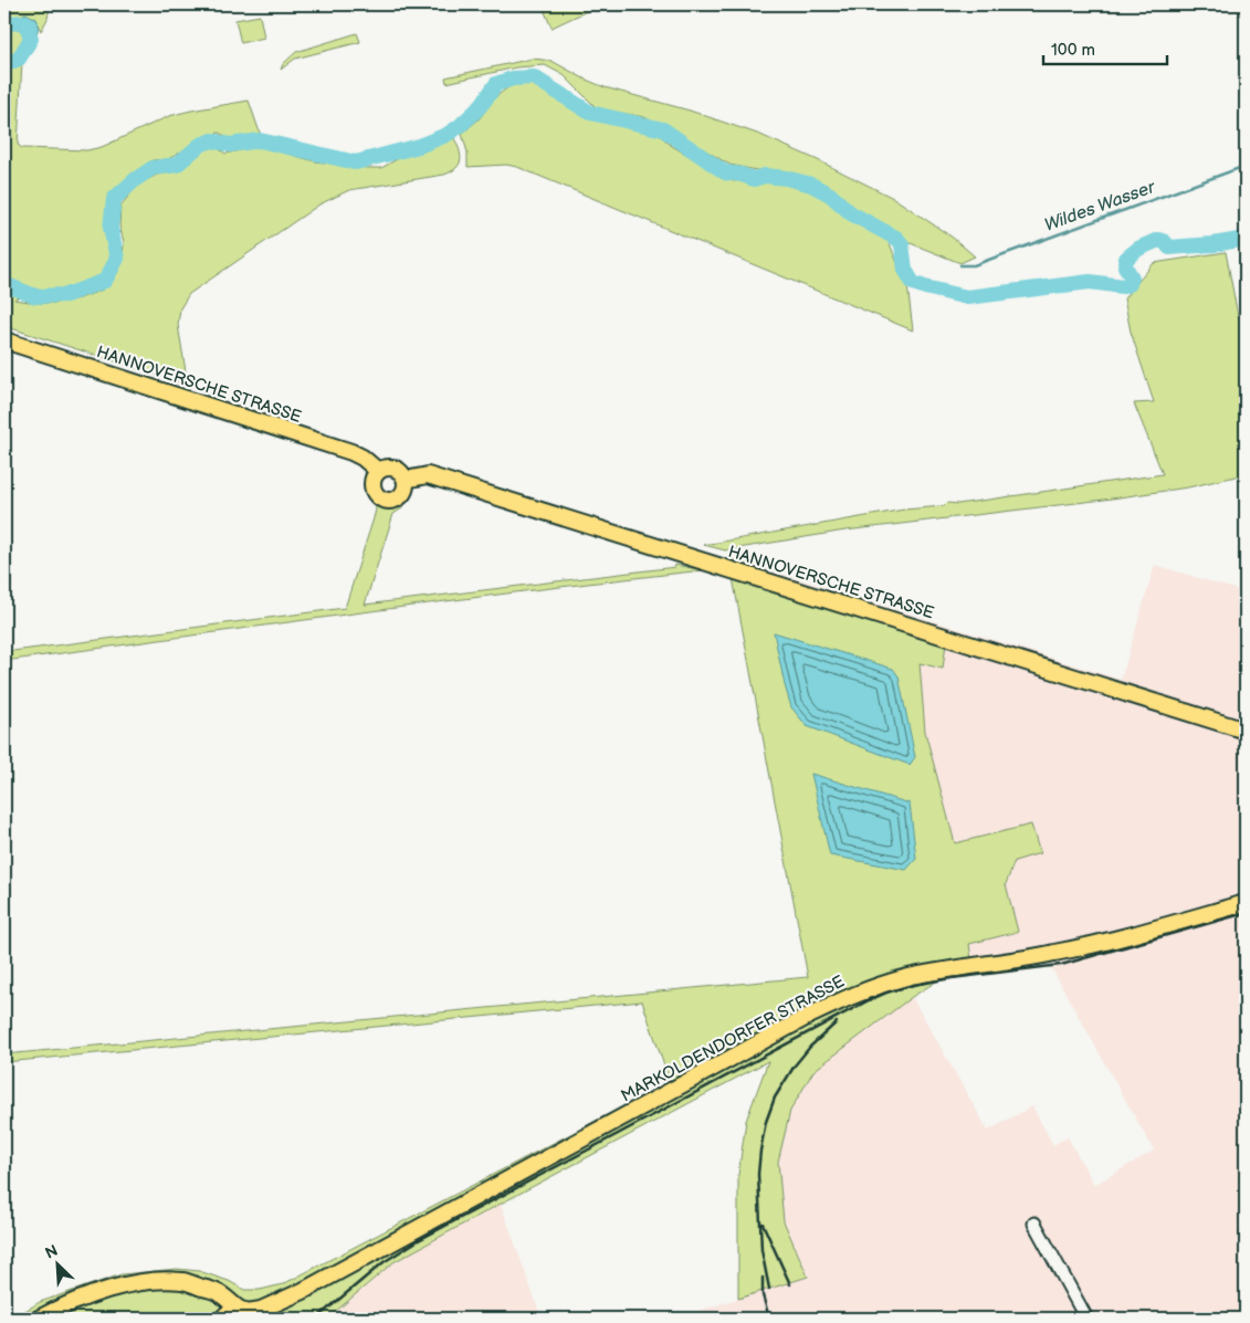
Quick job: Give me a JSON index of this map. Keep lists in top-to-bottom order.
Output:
{
  "streets": {
    "main road": ["HANNOVERSCHE STRASSE", "MARKOLDENDORFER STRASSE"]
  },
  "water": ["Wildes Wasser"],
  "scale_bar": "100 m",
  "north": "top left"
}
